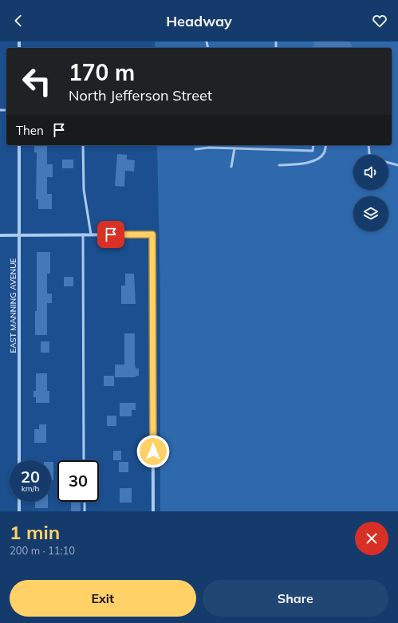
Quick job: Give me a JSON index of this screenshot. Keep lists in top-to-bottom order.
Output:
{
  "streets": {
    "street": ["EAST MANNING AVENUE"]
  },
  "page": {
    "header": "Headway",
    "turn": ["170 m", "North Jefferson Street"],
    "then": "Then",
    "speed": "20 km/h",
    "limit": "30",
    "heading": ["1 min", "200 m · 11:10"],
    "buttons": ["Exit", "Share"]
  }
}
